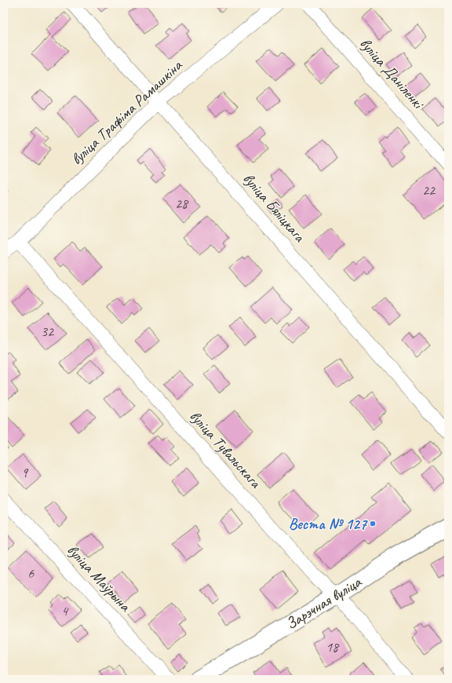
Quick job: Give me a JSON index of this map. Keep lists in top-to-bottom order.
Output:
{
  "streets": {
    "street": [
      "вуліца Даніленкі",
      "вуліца Трафіма Рамашкіна",
      "вуліца Бяліцкага",
      "вуліца Тувальскага",
      "вуліца Маўрына",
      "Зарэчная вуліца"
    ]
  },
  "crossings": [
    ["вуліца Трафіма Рамашкіна", "вуліца Бяліцкага"],
    ["вуліца Трафіма Рамашкіна", "вуліца Тувальскага"],
    ["вуліца Тувальскага", "Зарэчная вуліца"]
  ],
  "places": ["Веста № 127"],
  "house_numbers": [
    "22",
    "28",
    "32",
    "9",
    "6",
    "4",
    "18"
  ]
}
